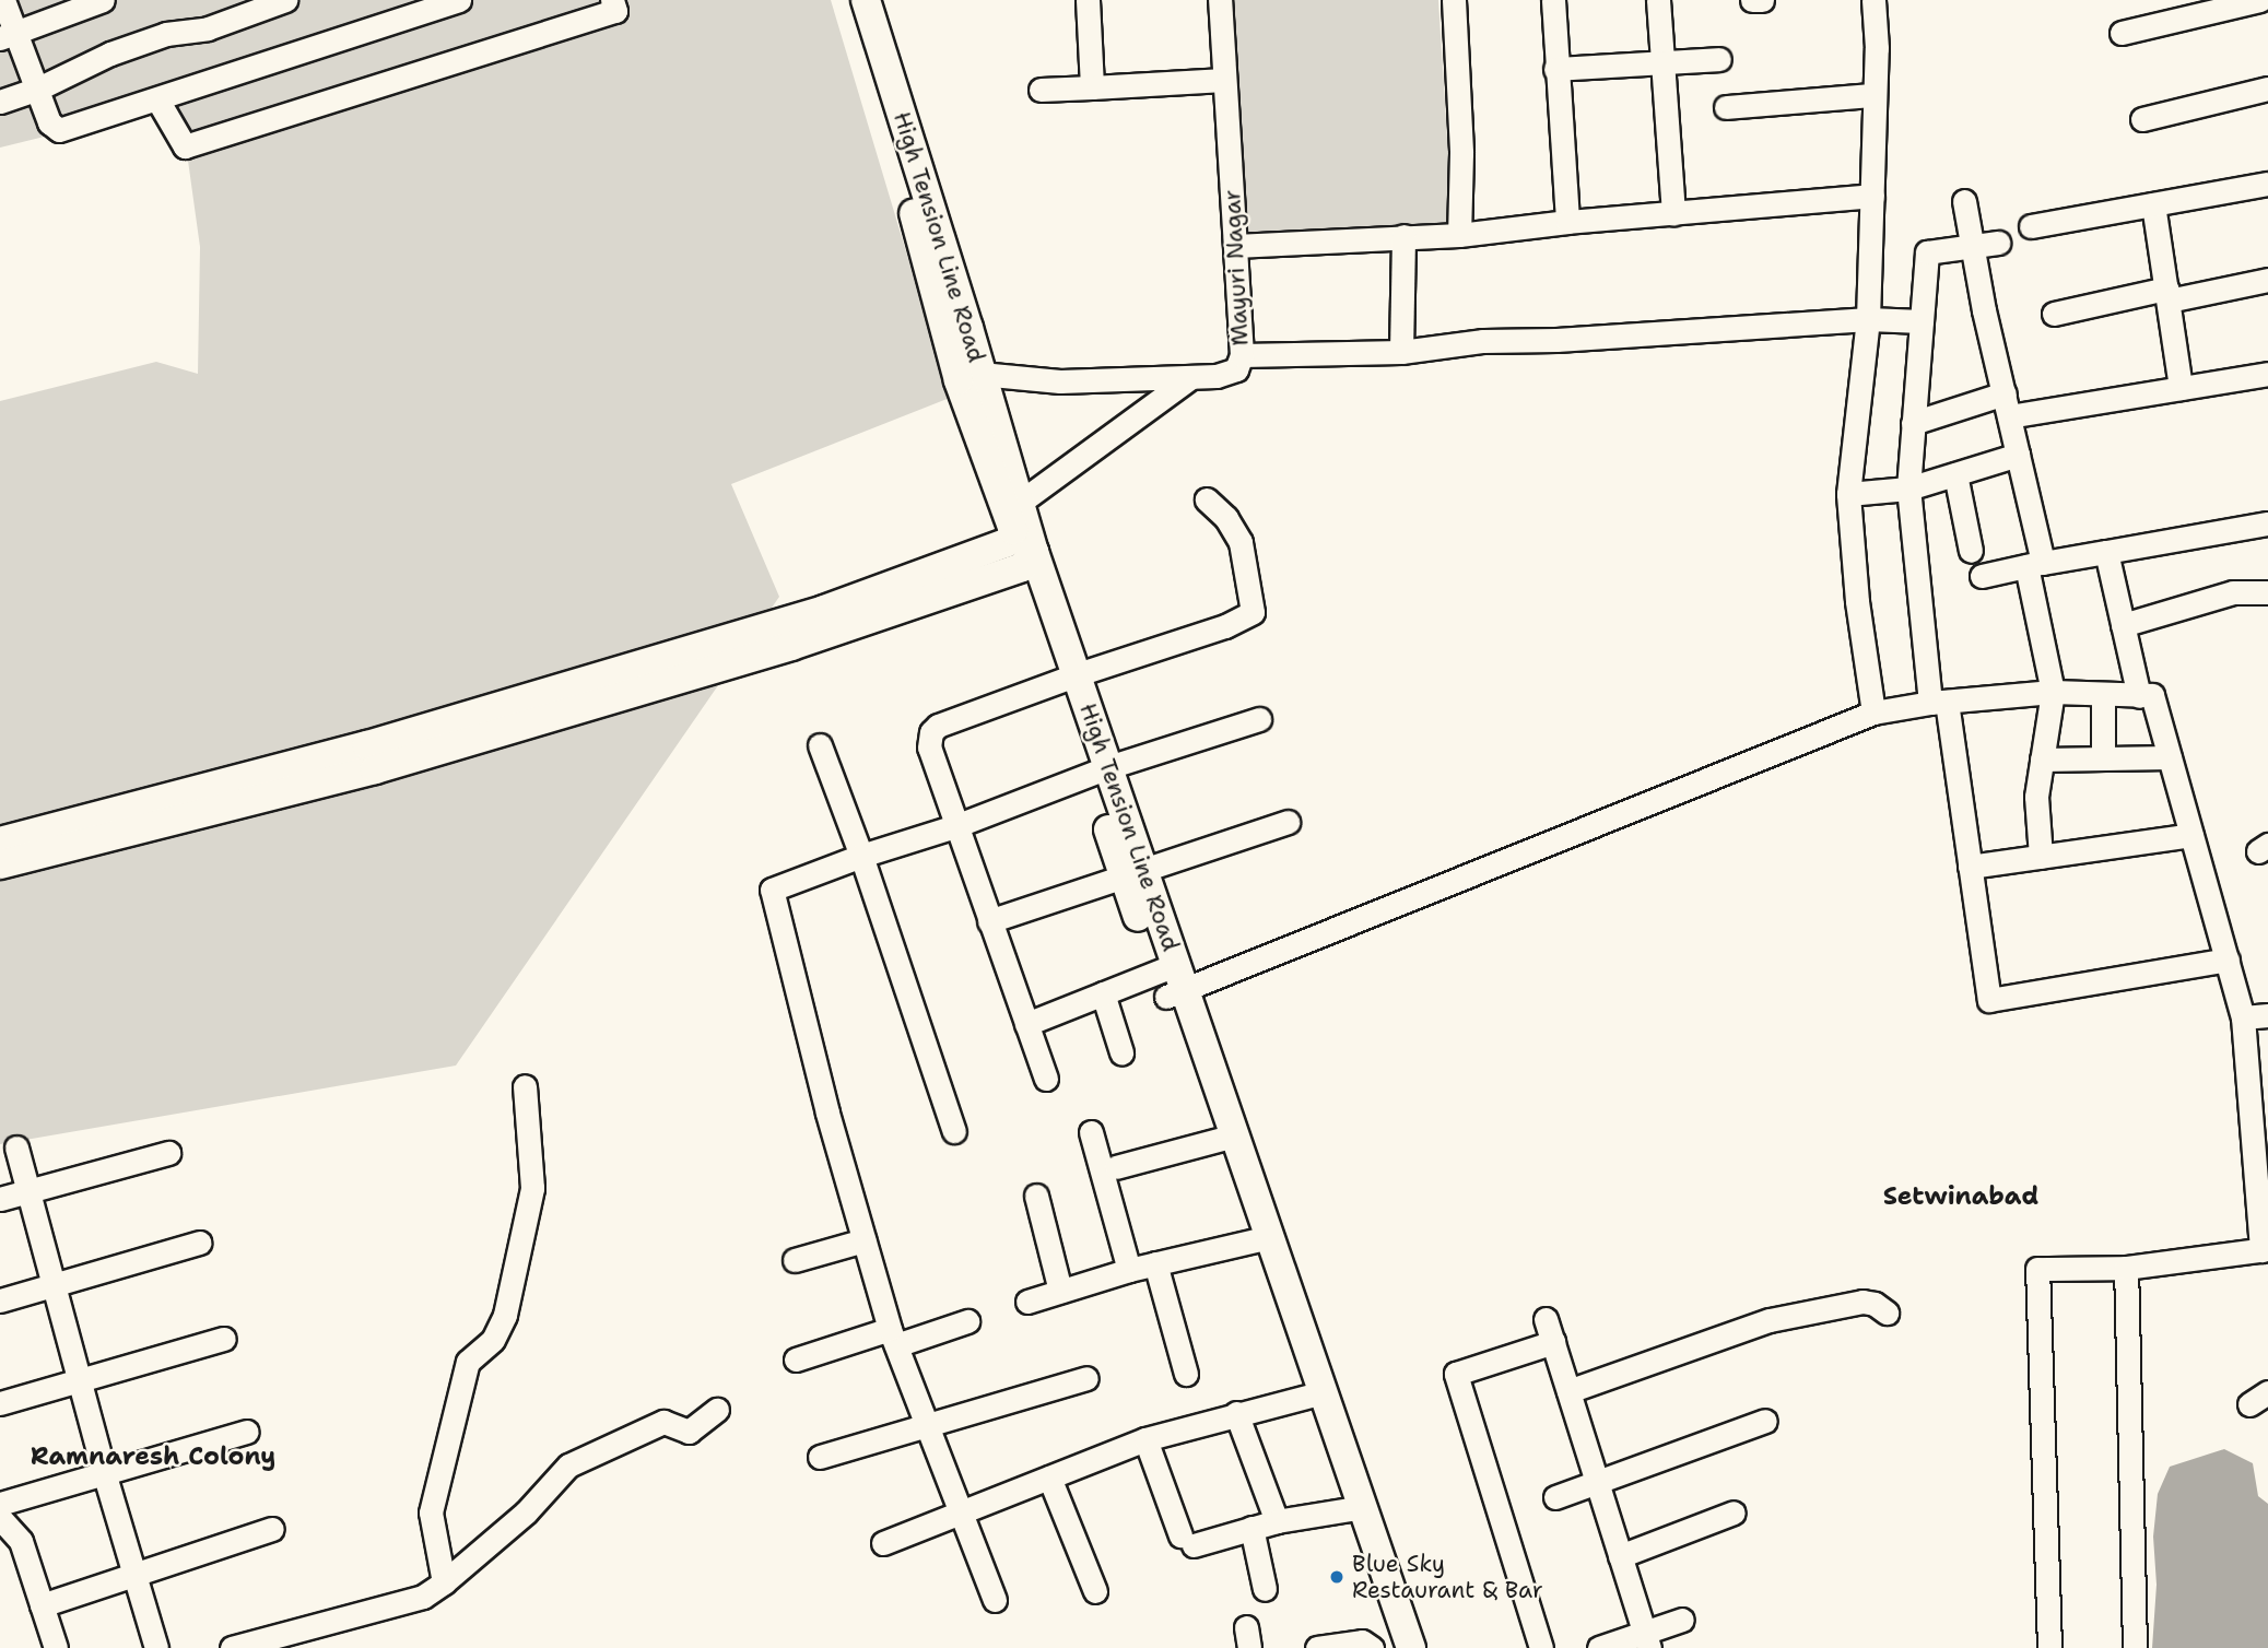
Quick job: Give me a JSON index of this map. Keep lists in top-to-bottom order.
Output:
{
  "streets": {
    "main road": ["High Tension Line Road"],
    "street": ["Mayuri Nagar"]
  },
  "crossings": [
    ["High Tension Line Road", "Mayuri Nagar"]
  ],
  "districts": ["Setwinabad", "Ramnaresh Colony"],
  "places": ["Blue Sky Restaurant & Bar"]
}
